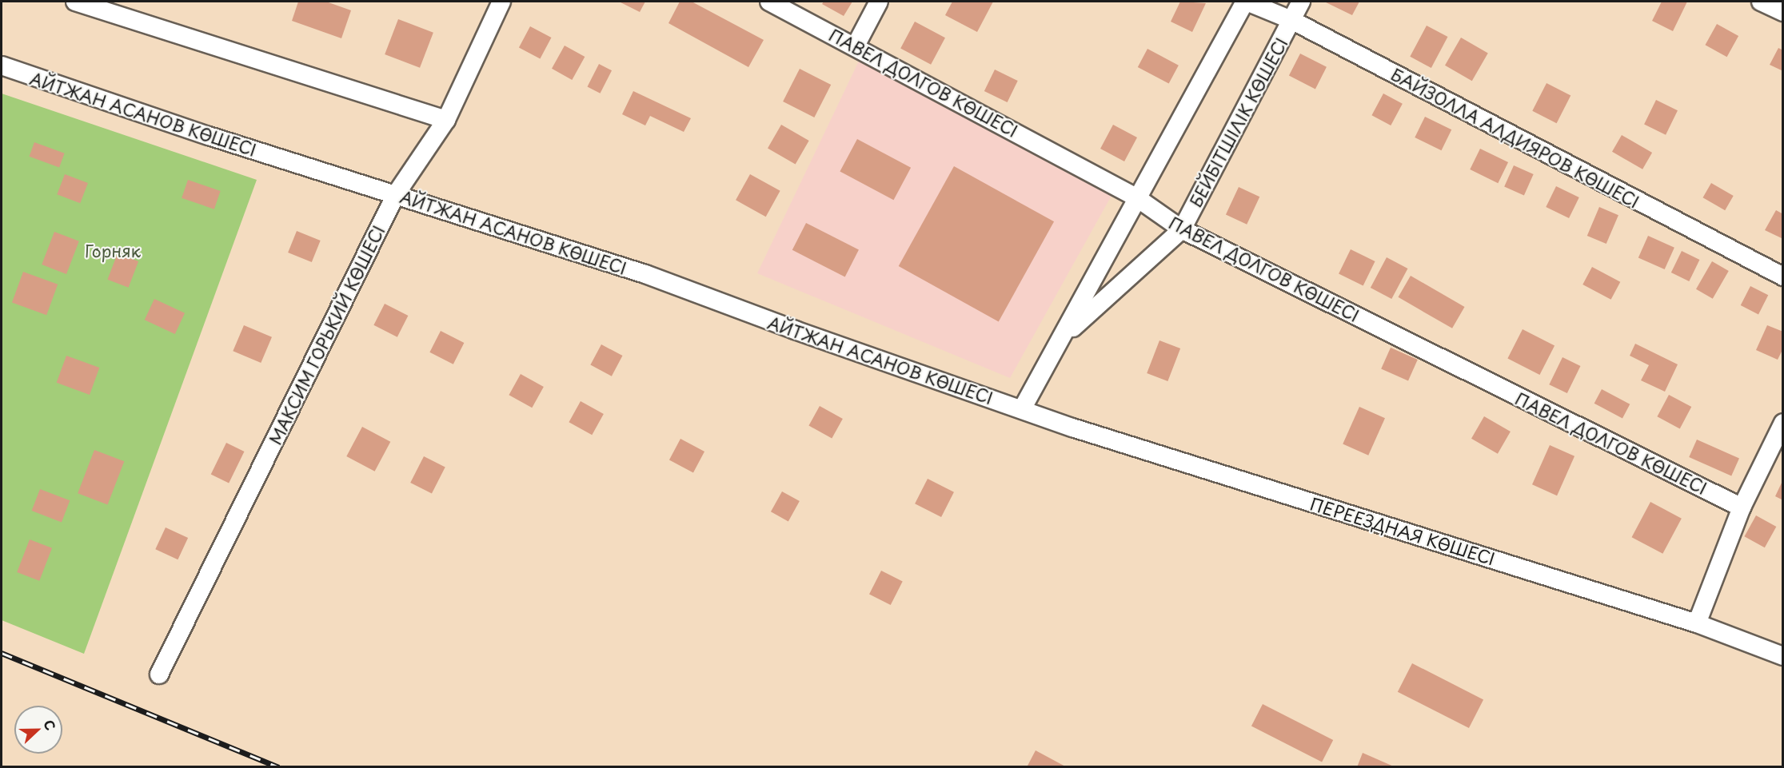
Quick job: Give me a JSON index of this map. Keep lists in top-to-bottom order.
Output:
{
  "streets": {
    "street": [
      "ПАВЕЛ ДОЛГОВ КӨШЕСІ",
      "АЙТЖАН АСАНОВ КӨШЕСІ",
      "БЕЙБІТШІЛІК КӨШЕСІ",
      "БАЙЗОЛЛА АЛДИЯРОВ КӨШЕСІ",
      "МАКСИМ ГОРЬКИЙ КӨШЕСІ",
      "ПЕРЕЕЗДНАЯ КӨШЕСІ"
    ]
  },
  "crossings": [
    ["ПАВЕЛ ДОЛГОВ КӨШЕСІ", "БЕЙБІТШІЛІК КӨШЕСІ"],
    ["АЙТЖАН АСАНОВ КӨШЕСІ", "БЕЙБІТШІЛІК КӨШЕСІ"],
    ["АЙТЖАН АСАНОВ КӨШЕСІ", "МАКСИМ ГОРЬКИЙ КӨШЕСІ"],
    ["АЙТЖАН АСАНОВ КӨШЕСІ", "ПЕРЕЕЗДНАЯ КӨШЕСІ"],
    ["БЕЙБІТШІЛІК КӨШЕСІ", "БАЙЗОЛЛА АЛДИЯРОВ КӨШЕСІ"],
    ["БЕЙБІТШІЛІК КӨШЕСІ", "ПЕРЕЕЗДНАЯ КӨШЕСІ"]
  ],
  "parks": ["Горняк"],
  "north": "right"
}
